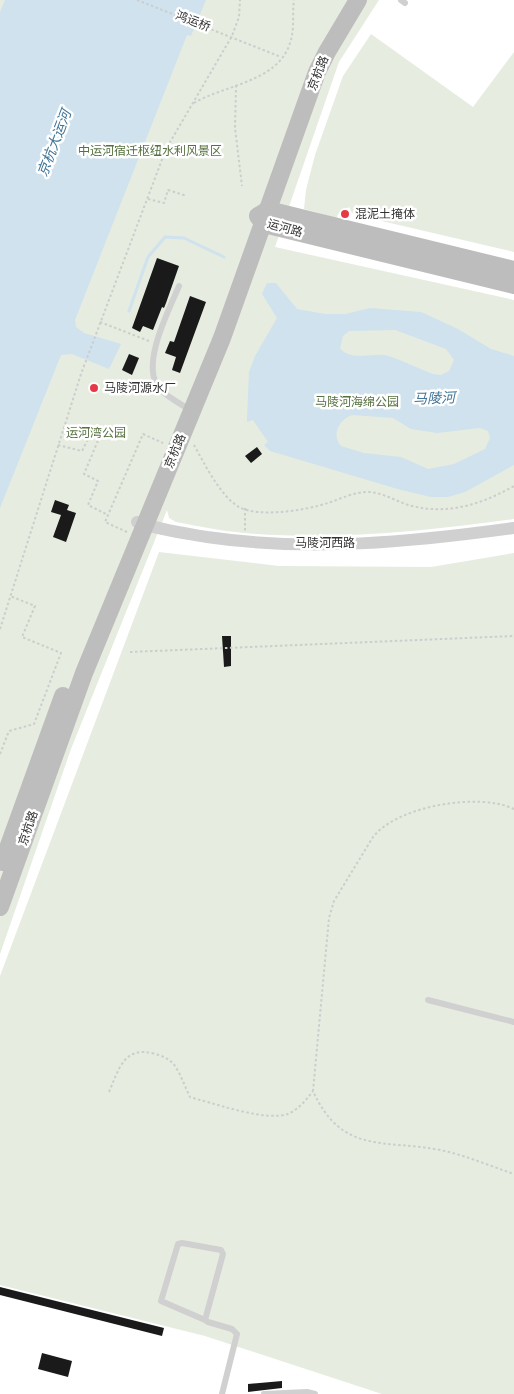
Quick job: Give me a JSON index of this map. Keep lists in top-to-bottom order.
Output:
{
  "streets": {
    "street": ["京杭路", "运河路", "马陵河西路"],
    "path": ["鸿运桥"]
  },
  "crossings": [
    ["京杭路", "运河路"],
    ["京杭路", "马陵河西路"]
  ],
  "water": ["京杭大运河", "马陵河"],
  "parks": ["中运河宿迁枢纽水利风景区", "马陵河海绵公园", "运河湾公园"],
  "places": ["混泥土掩体", "马陵河源水厂"]
}
